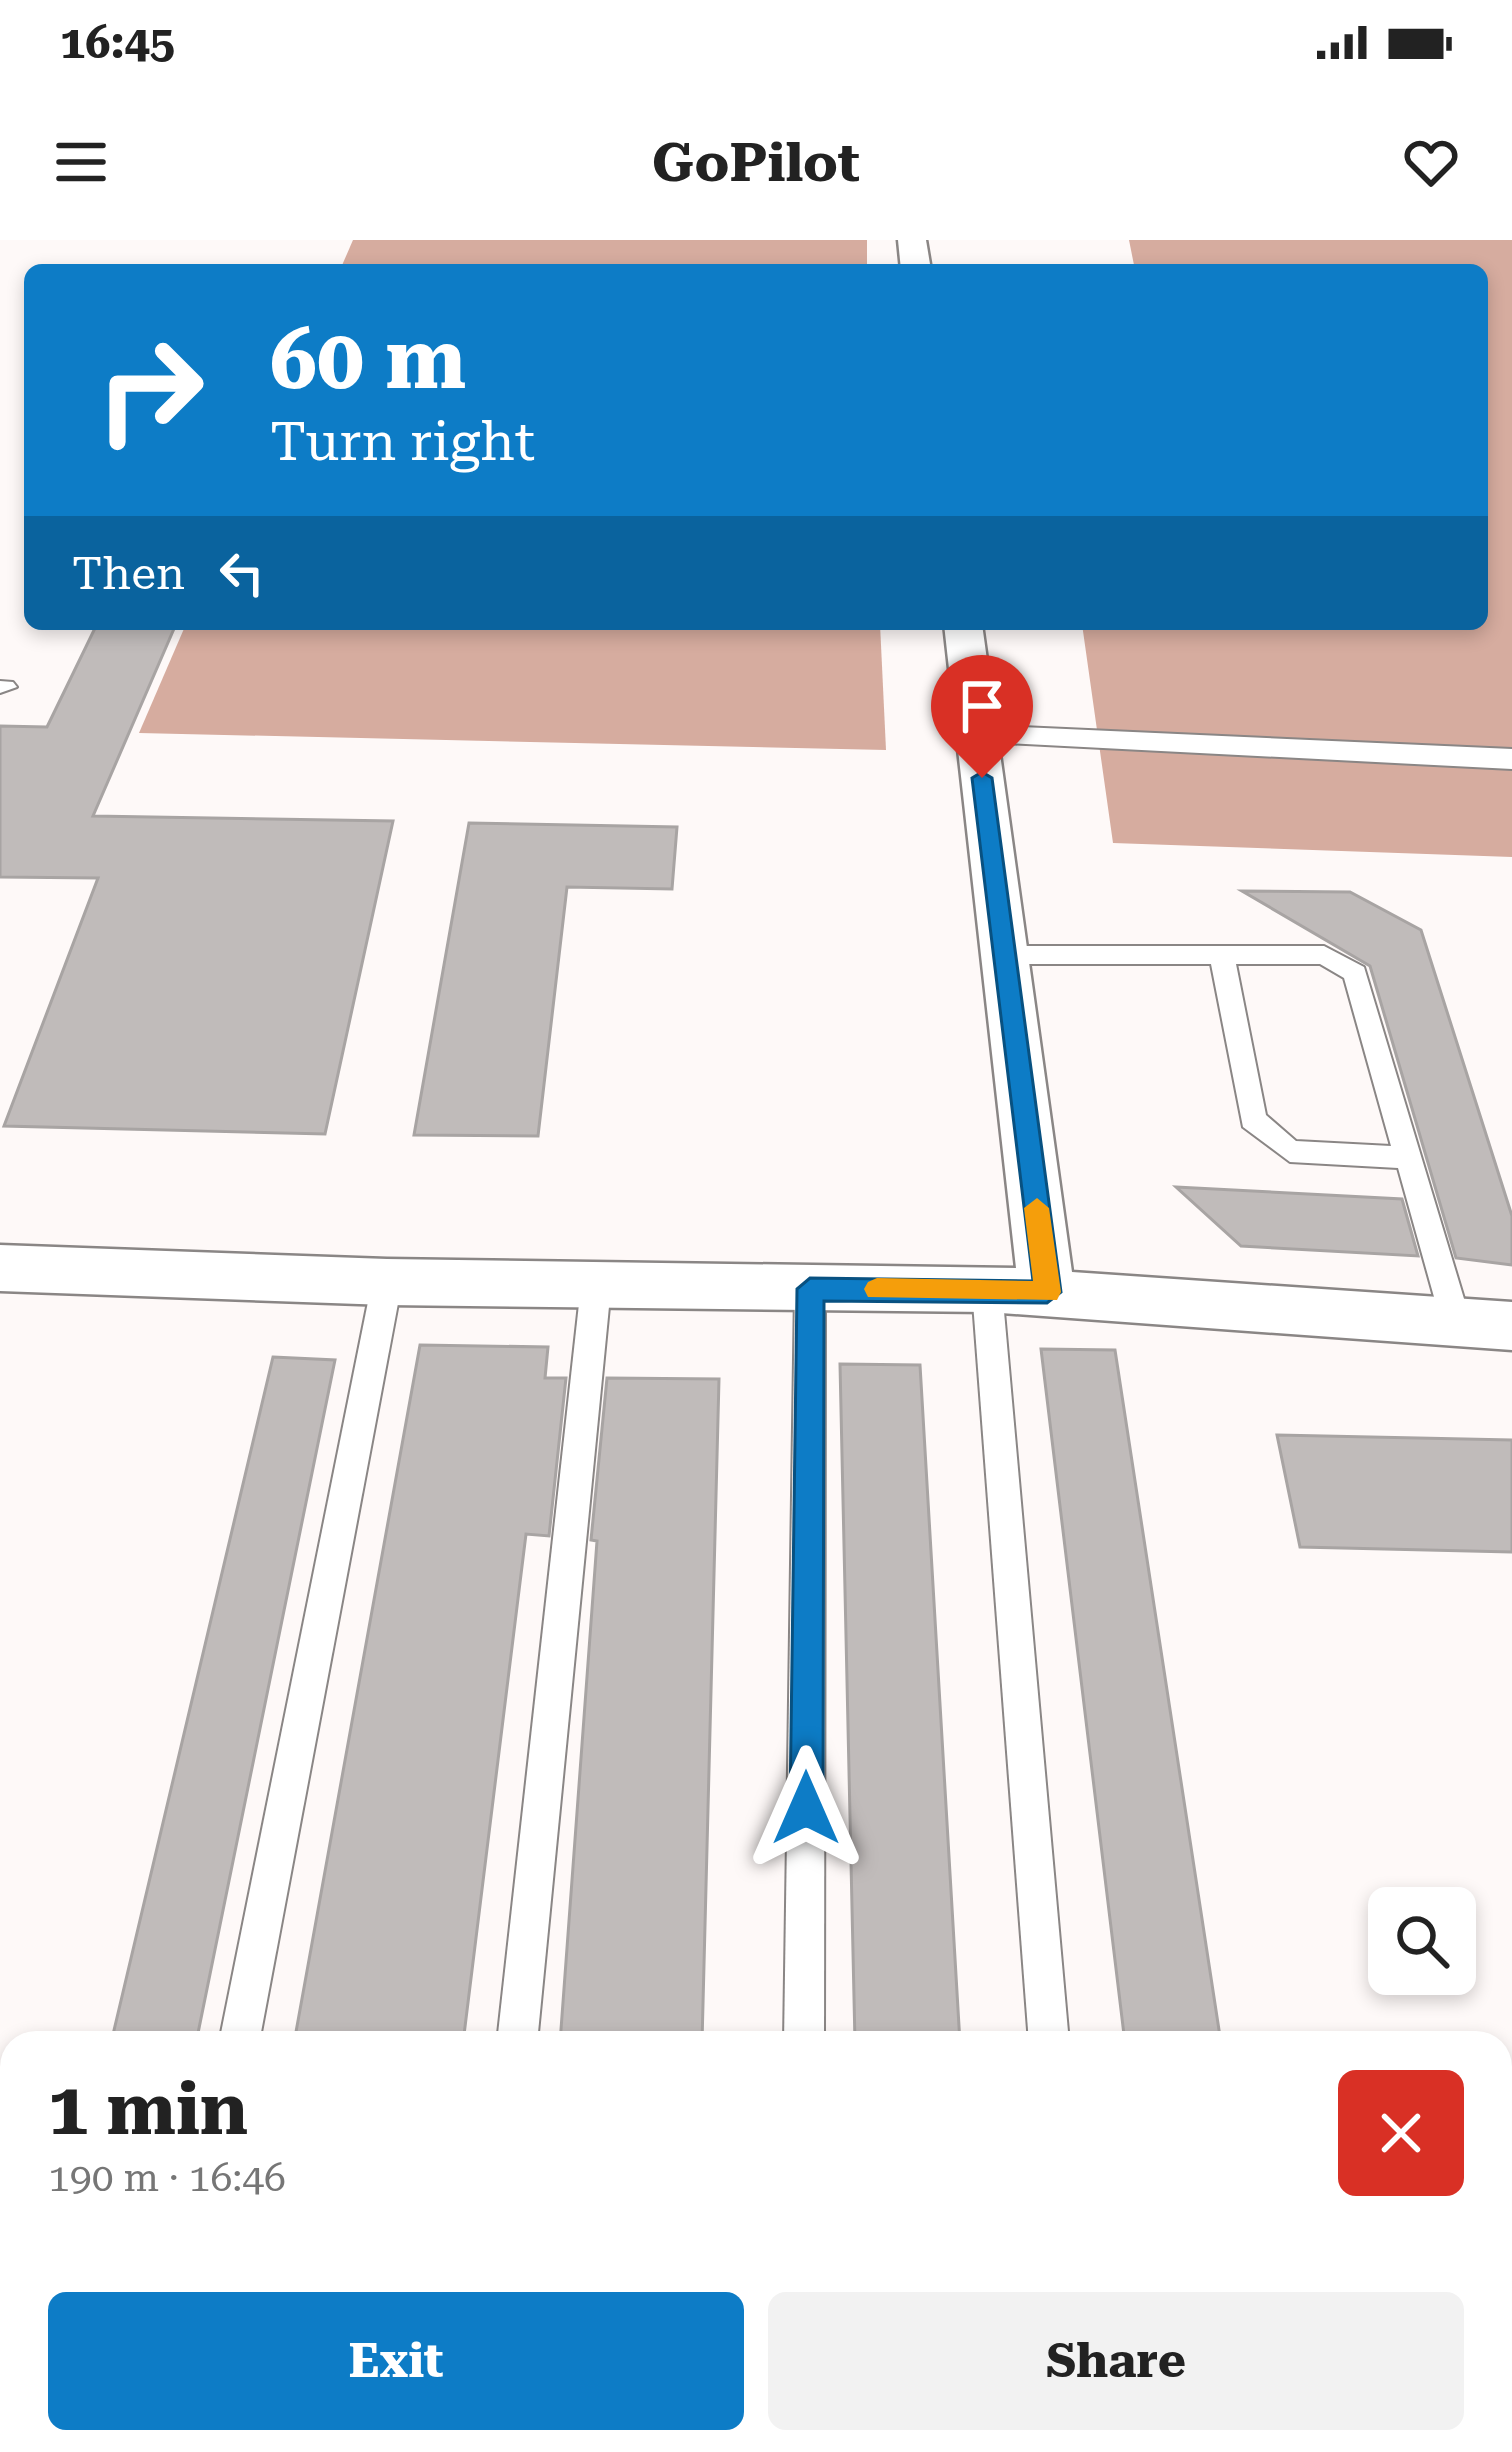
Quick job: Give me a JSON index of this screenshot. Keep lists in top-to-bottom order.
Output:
{
  "page": {
    "status": "16:45",
    "header": "GoPilot",
    "turn": ["60 m", "Turn right"],
    "then": "Then",
    "heading": ["1 min", "190 m · 16:46"],
    "buttons": ["Exit", "Share"]
  }
}
